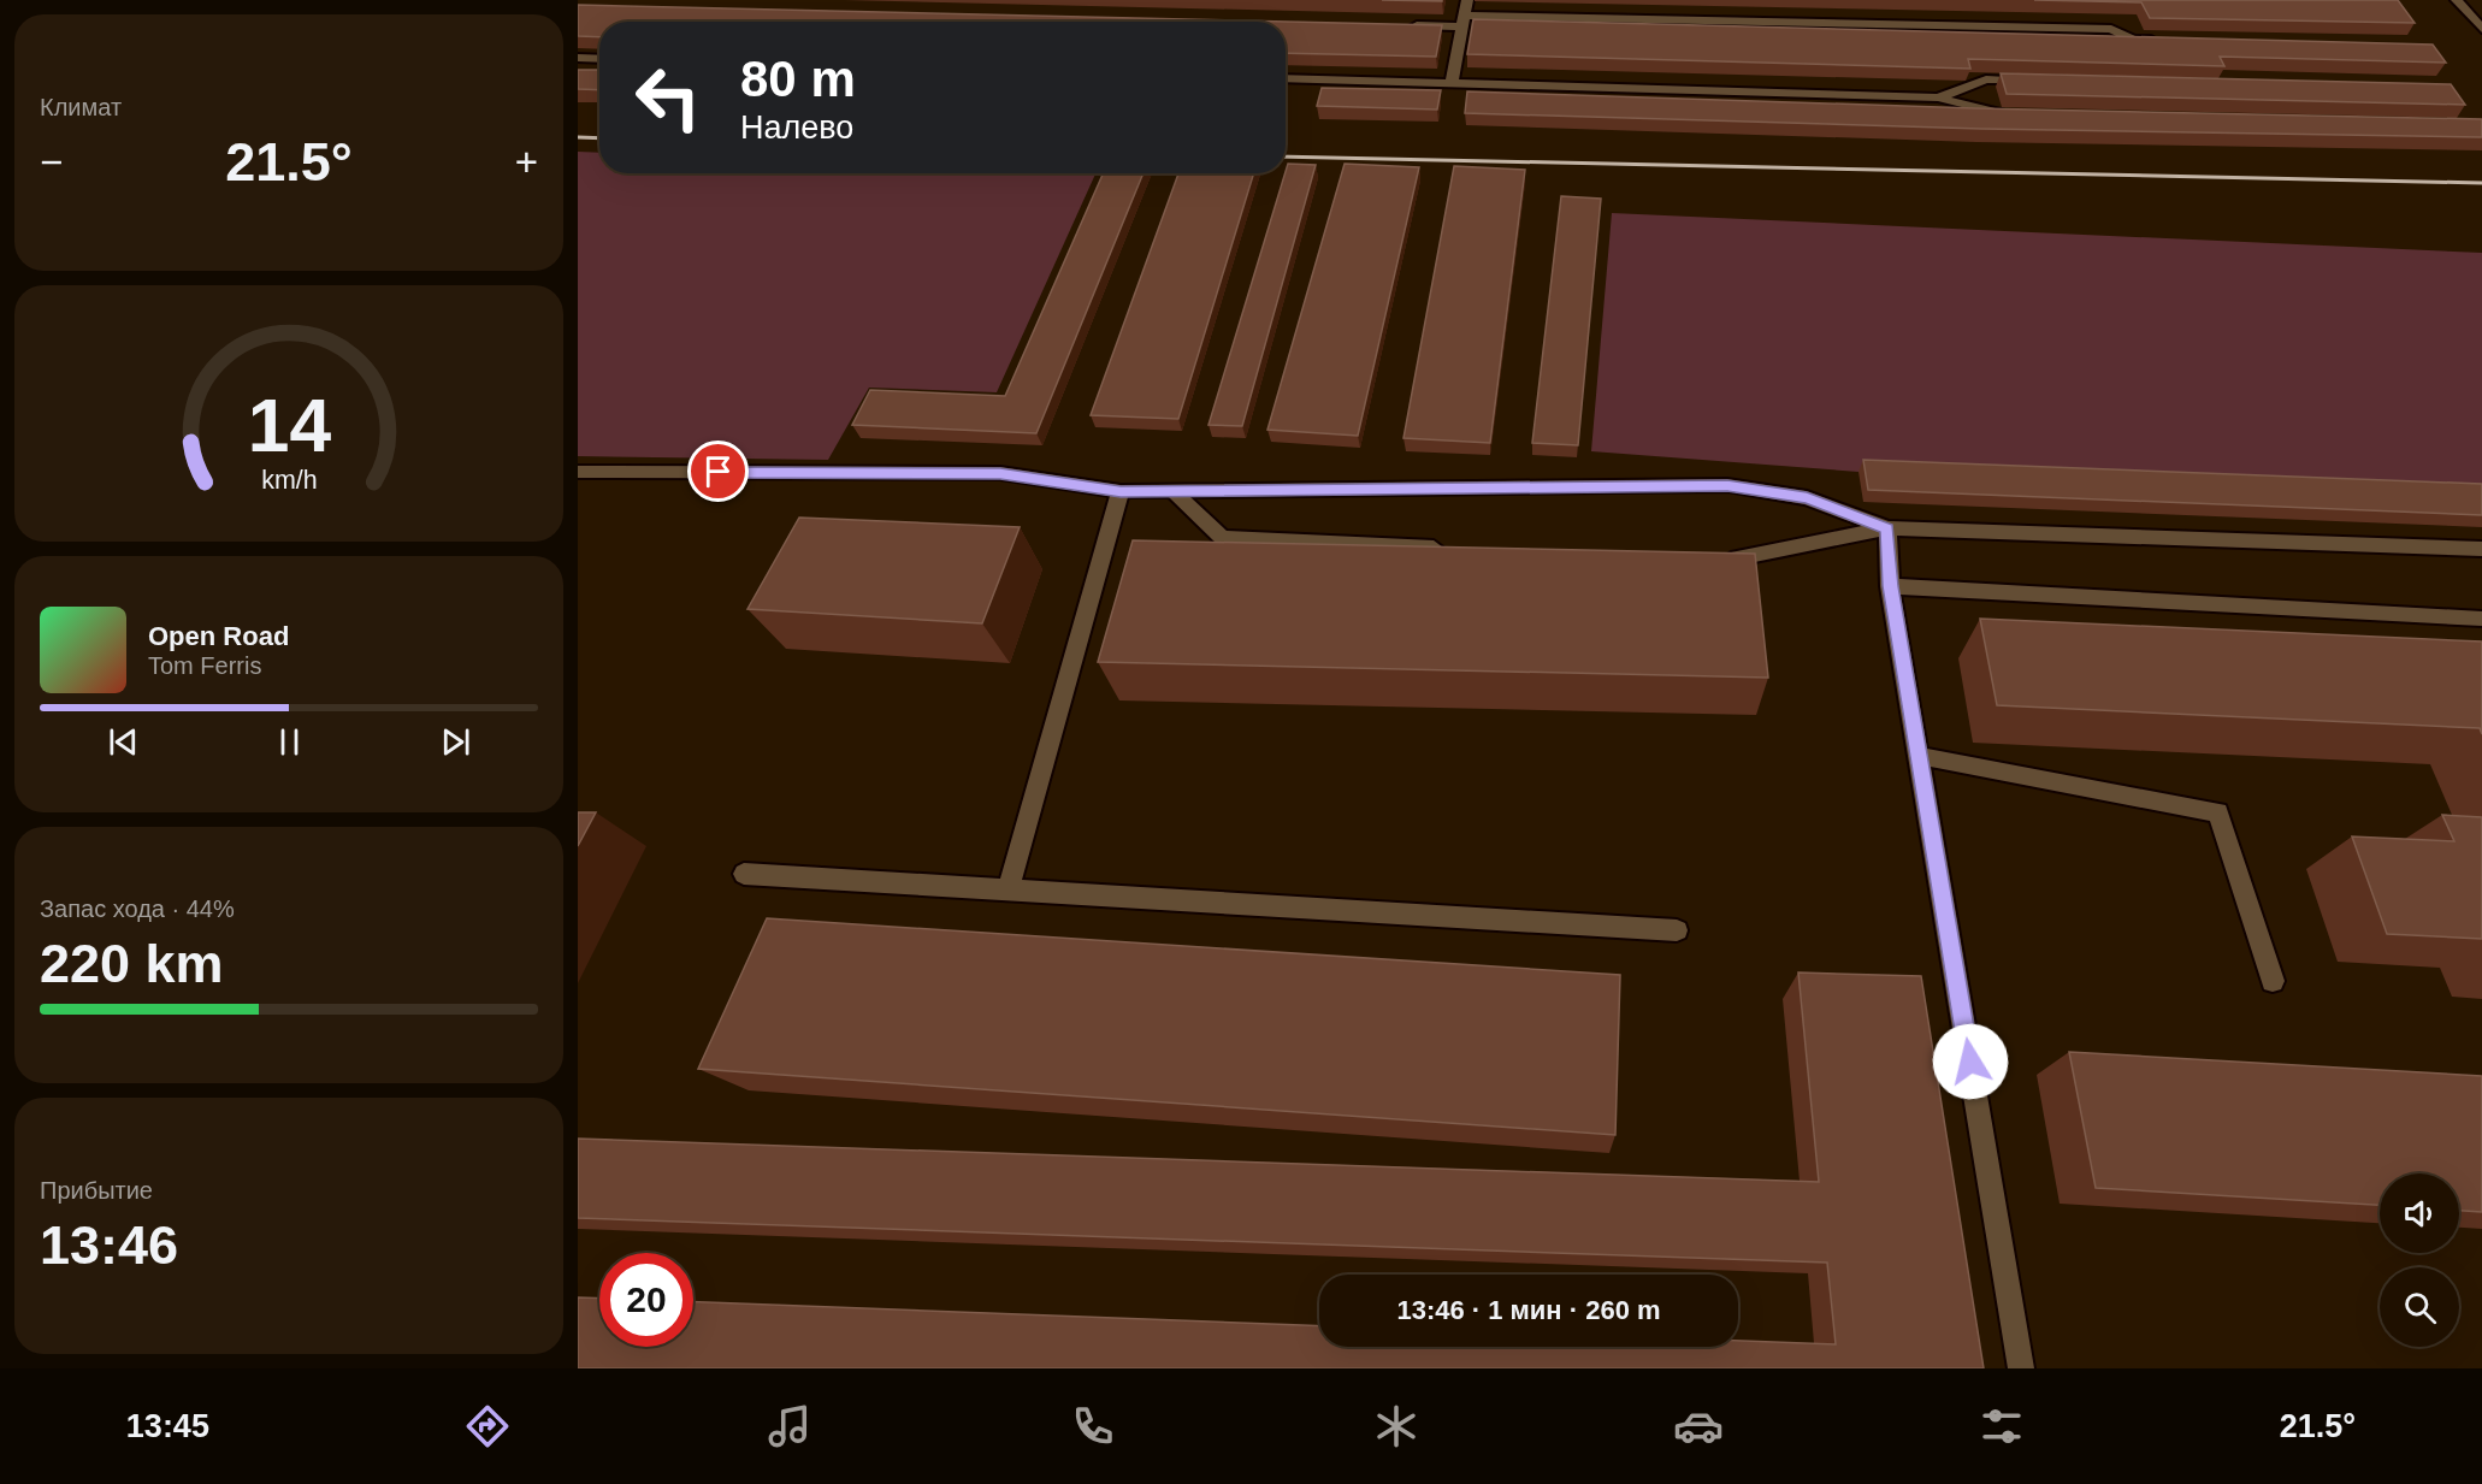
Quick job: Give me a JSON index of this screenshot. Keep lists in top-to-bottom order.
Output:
{
  "page": {
    "tile": [
      "Климат",
      ["Запас хода · 44%", "220 km"],
      ["Прибытие", "13:46"]
    ],
    "turn": ["80 m", "Налево"],
    "heat": ["−", "21.5°", "+"],
    "song": ["Open Road", "Tom Ferris"],
    "limit": "20",
    "trip": "13:46 · 1 мин · 260 m",
    "tabs": ["13:45", "21.5°"],
    "gauge": ["14", "km/h"]
  }
}
